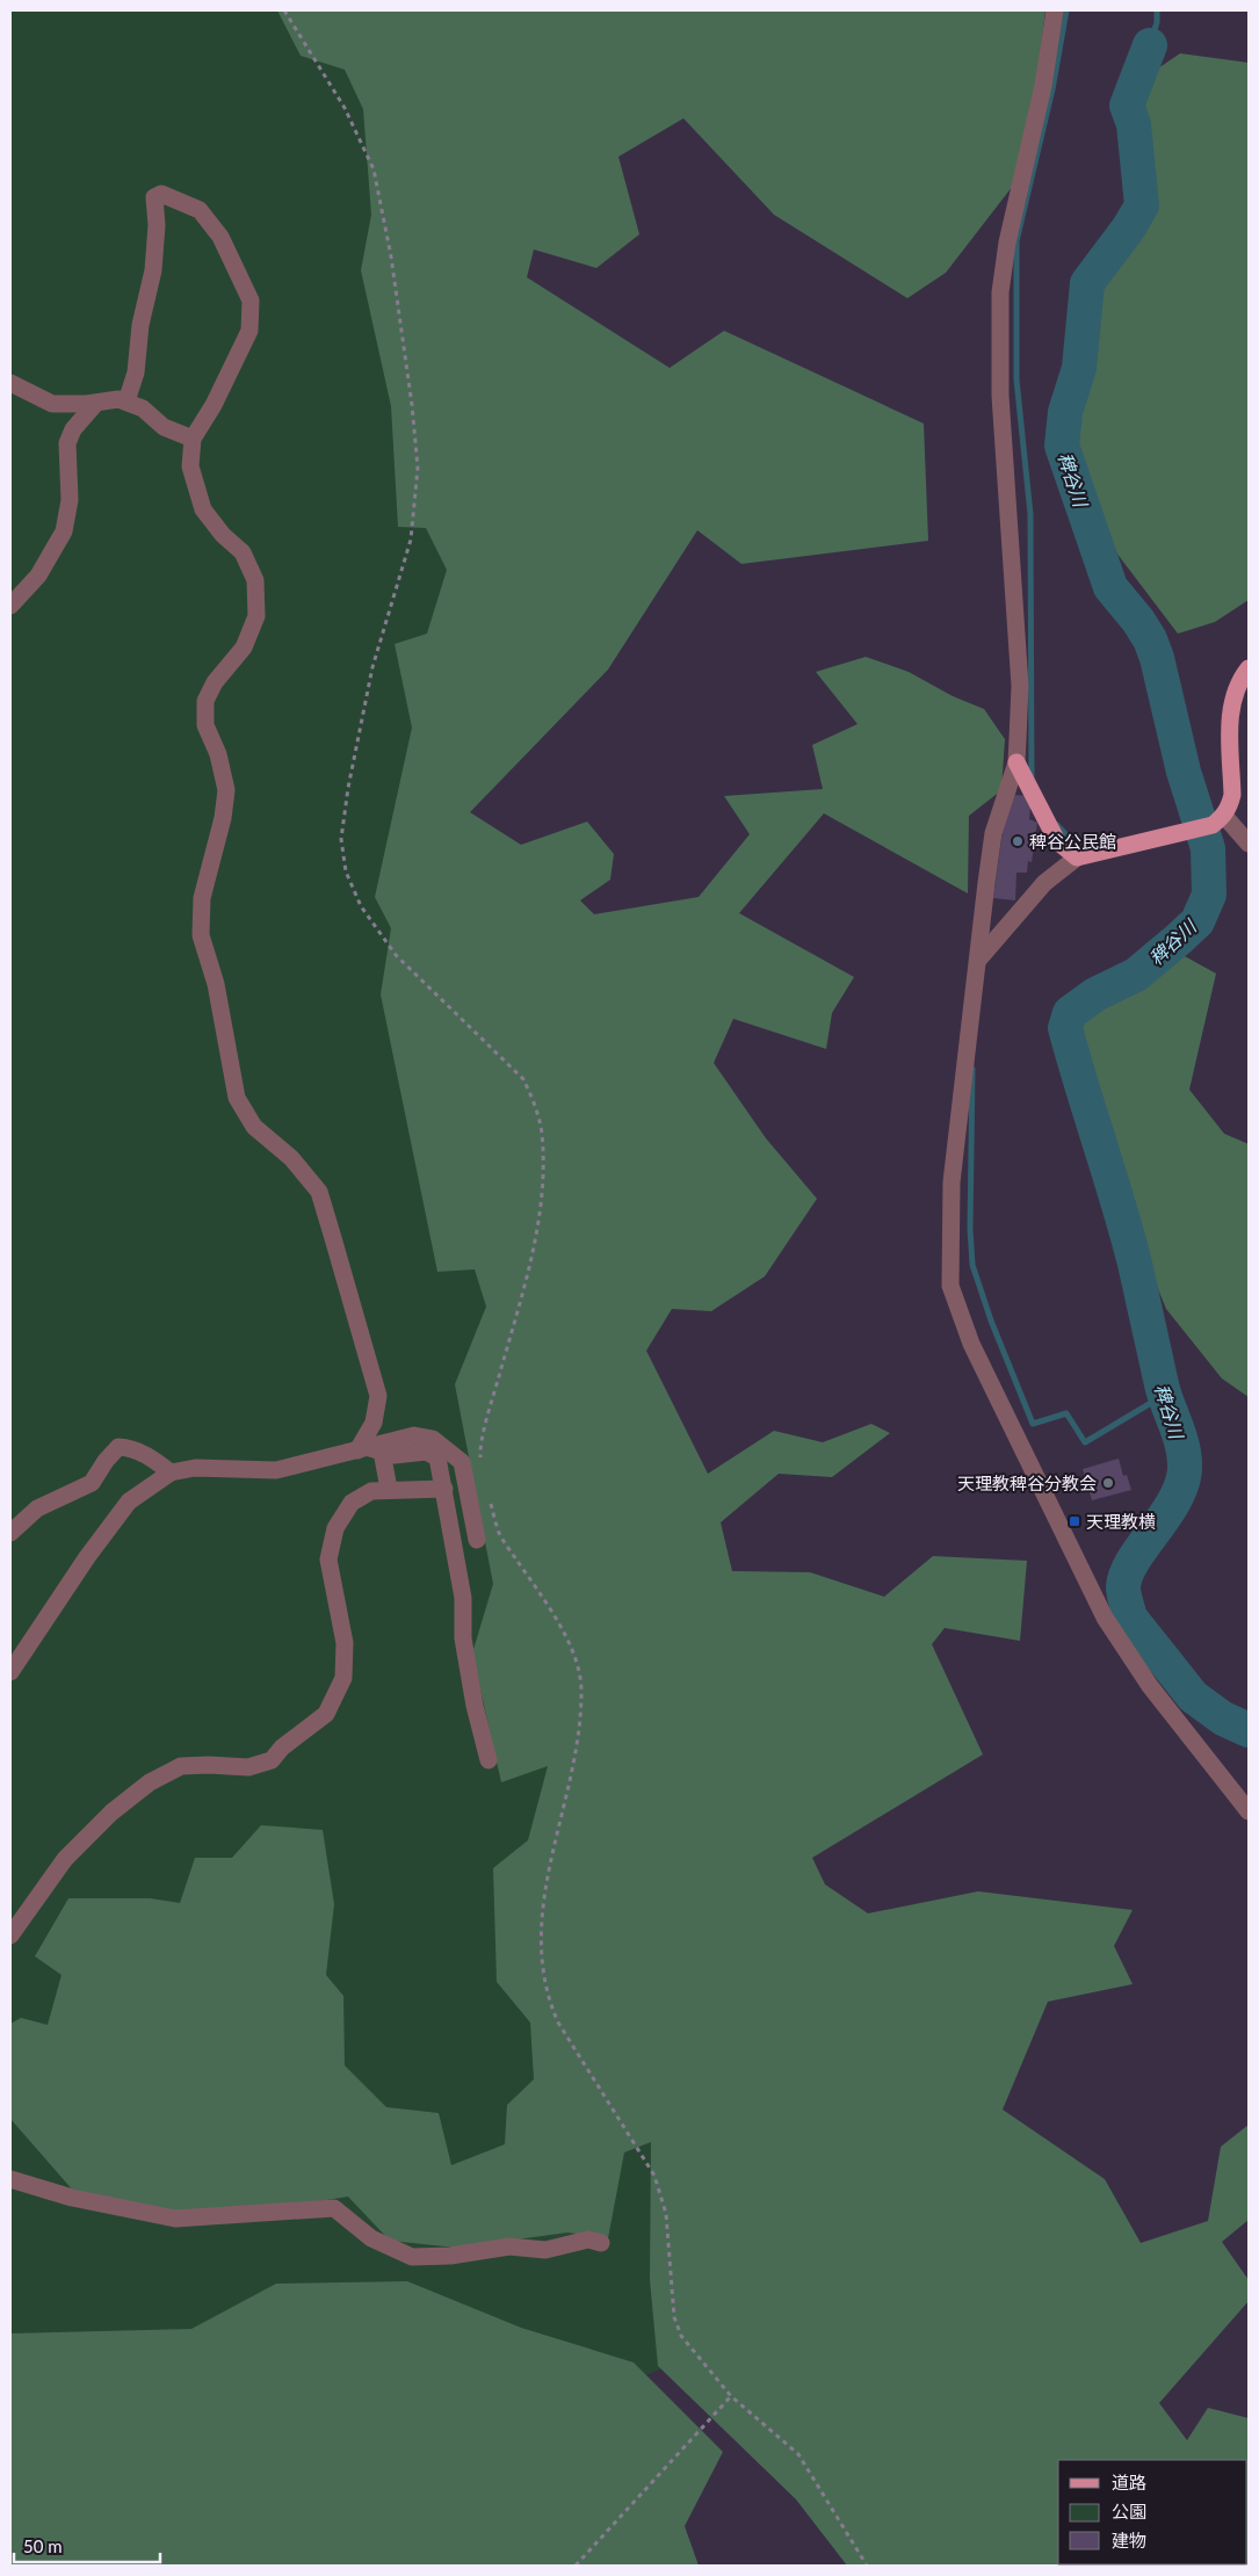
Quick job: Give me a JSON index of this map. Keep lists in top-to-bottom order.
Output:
{
  "water": ["稗谷川"],
  "places": {
    "other": ["稗谷公民館", "天理教稗谷分教会"],
    "transit": ["天理教横"]
  },
  "legend": ["道路", "公園", "建物"],
  "scale_bar": "50 m"
}
